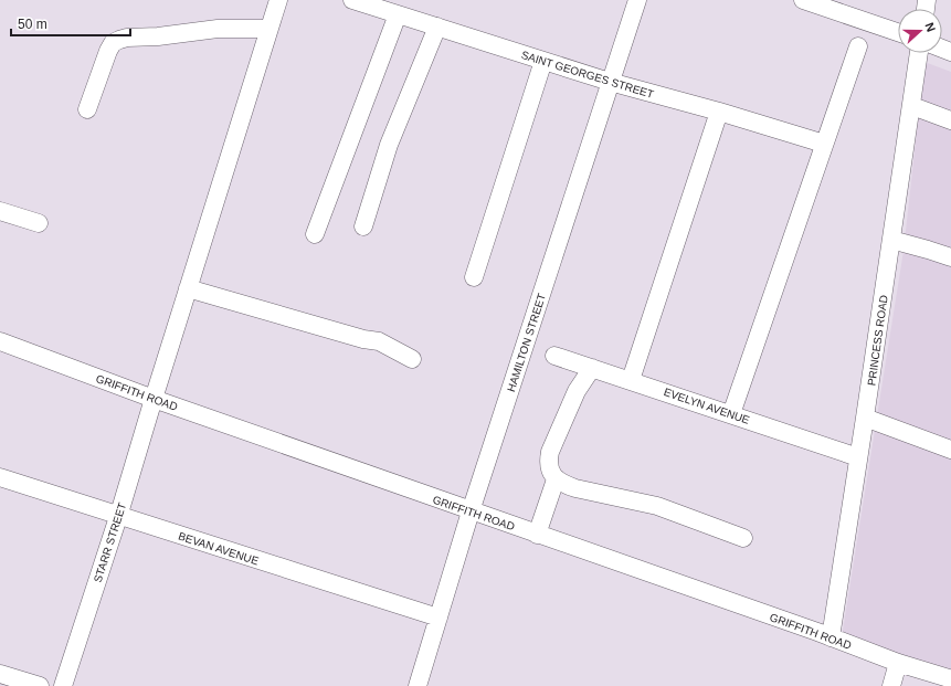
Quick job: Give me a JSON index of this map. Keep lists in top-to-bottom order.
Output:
{
  "streets": {
    "street": [
      "SAINT GEORGES STREET",
      "PRINCESS ROAD",
      "HAMILTON STREET",
      "GRIFFITH ROAD",
      "EVELYN AVENUE",
      "STARR STREET",
      "BEVAN AVENUE"
    ]
  },
  "crossings": [
    ["SAINT GEORGES STREET", "HAMILTON STREET"],
    ["PRINCESS ROAD", "GRIFFITH ROAD"],
    ["PRINCESS ROAD", "EVELYN AVENUE"],
    ["HAMILTON STREET", "GRIFFITH ROAD"],
    ["HAMILTON STREET", "BEVAN AVENUE"],
    ["GRIFFITH ROAD", "STARR STREET"],
    ["STARR STREET", "BEVAN AVENUE"]
  ],
  "scale_bar": "50 m",
  "north": "right"
}
